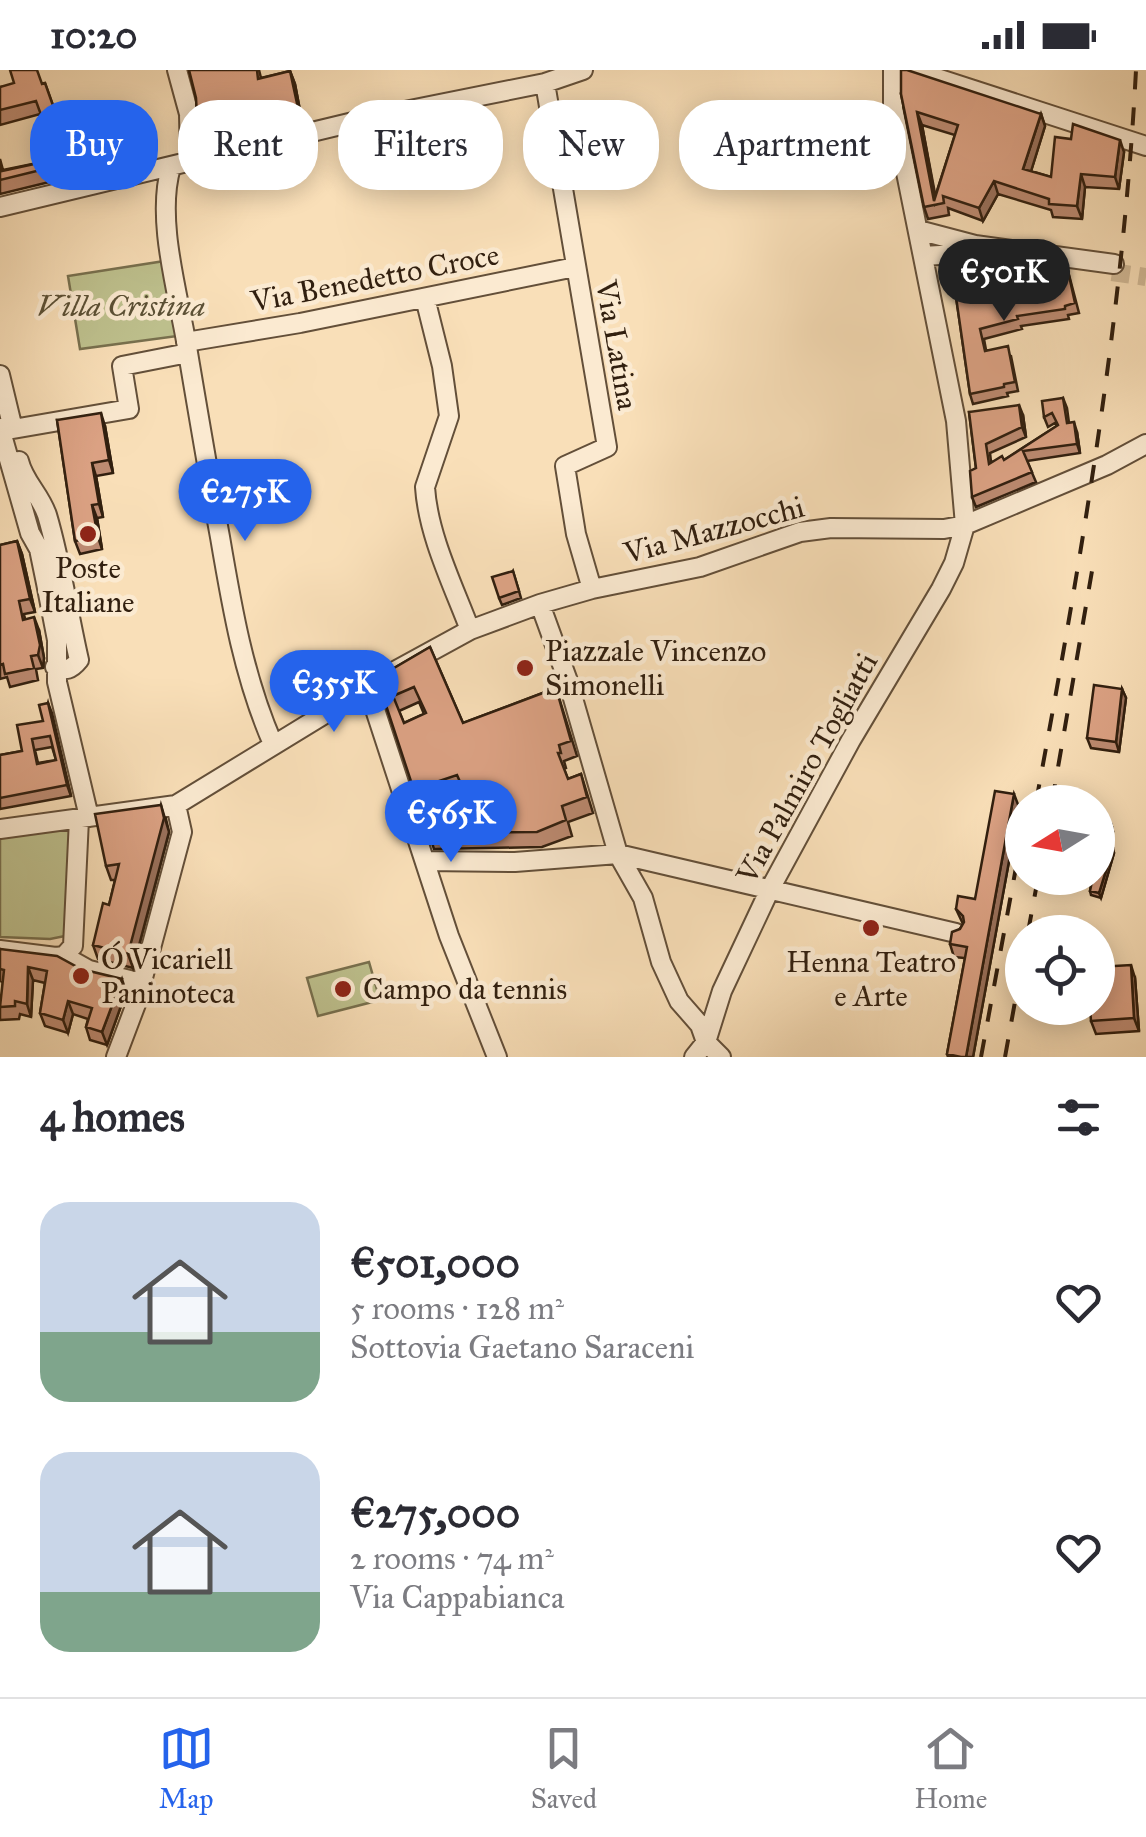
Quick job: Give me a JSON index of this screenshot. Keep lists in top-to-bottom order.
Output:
{
  "streets": {
    "street": [
      "Via Benedetto Croce",
      "Via Latina",
      "Via Mazzocchi",
      "Via Palmiro Togliatti"
    ]
  },
  "crossings": [
    ["Via Benedetto Croce", "Via Latina"],
    ["Via Latina", "Via Mazzocchi"],
    ["Via Mazzocchi", "Via Palmiro Togliatti"]
  ],
  "parks": ["Villa Cristina"],
  "places": [
    "Poste Italiane",
    "Piazzale Vincenzo Simonelli",
    "Henna Teatro e Arte",
    "Ó Vicariell Paninoteca",
    "Campo da tennis"
  ],
  "north": "left",
  "page": {
    "status": "10:20",
    "chip": [
      "Buy",
      "Rent",
      "Filters",
      "New",
      "Apartment"
    ],
    "price": [
      "€501K",
      "€275K",
      "€355K",
      "€565K"
    ],
    "heading": "4 homes",
    "list": [
      {
        "name": "€501,000",
        "note": "5 rooms · 128 m² · Sottovia Gaetano Saraceni"
      },
      {
        "name": "€275,000",
        "note": "2 rooms · 74 m² · Via Cappabianca"
      }
    ],
    "tabs": ["Map", "Saved", "Home"]
  }
}
